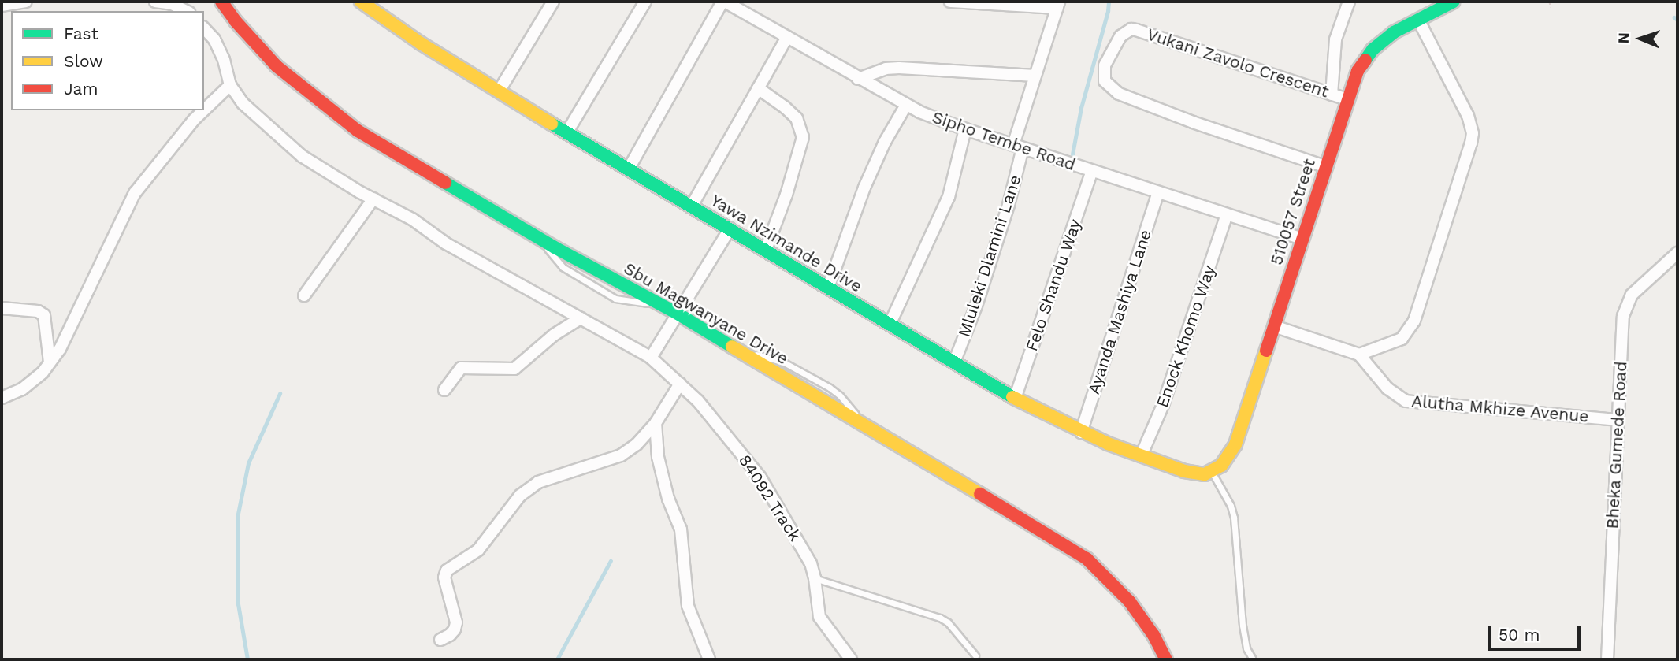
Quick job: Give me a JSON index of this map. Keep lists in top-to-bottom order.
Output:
{
  "streets": {
    "street": [
      "Vukani Zavolo Crescent",
      "Sipho Tembe Road",
      "510057 Street",
      "Yawa Nzimande Drive",
      "Mluleki Dlamini Lane",
      "Felo Shandu Way",
      "Ayanda Mashiya Lane",
      "Sbu Magwanyane Drive",
      "Enock Khomo Way",
      "Alutha Mkhize Avenue",
      "Bheka Gumede Road",
      "84092 Track"
    ]
  },
  "crossings": [
    ["Vukani Zavolo Crescent", "510057 Street"],
    ["Sipho Tembe Road", "510057 Street"],
    ["Sipho Tembe Road", "Mluleki Dlamini Lane"],
    ["Sipho Tembe Road", "Felo Shandu Way"],
    ["Sipho Tembe Road", "Ayanda Mashiya Lane"],
    ["Sipho Tembe Road", "Enock Khomo Way"],
    ["510057 Street", "Yawa Nzimande Drive"],
    ["Yawa Nzimande Drive", "Mluleki Dlamini Lane"],
    ["Yawa Nzimande Drive", "Felo Shandu Way"],
    ["Yawa Nzimande Drive", "Ayanda Mashiya Lane"],
    ["Yawa Nzimande Drive", "Enock Khomo Way"],
    ["Alutha Mkhize Avenue", "Bheka Gumede Road"]
  ],
  "legend": ["Fast", "Slow", "Jam"],
  "scale_bar": "50 m",
  "north": "left"
}
